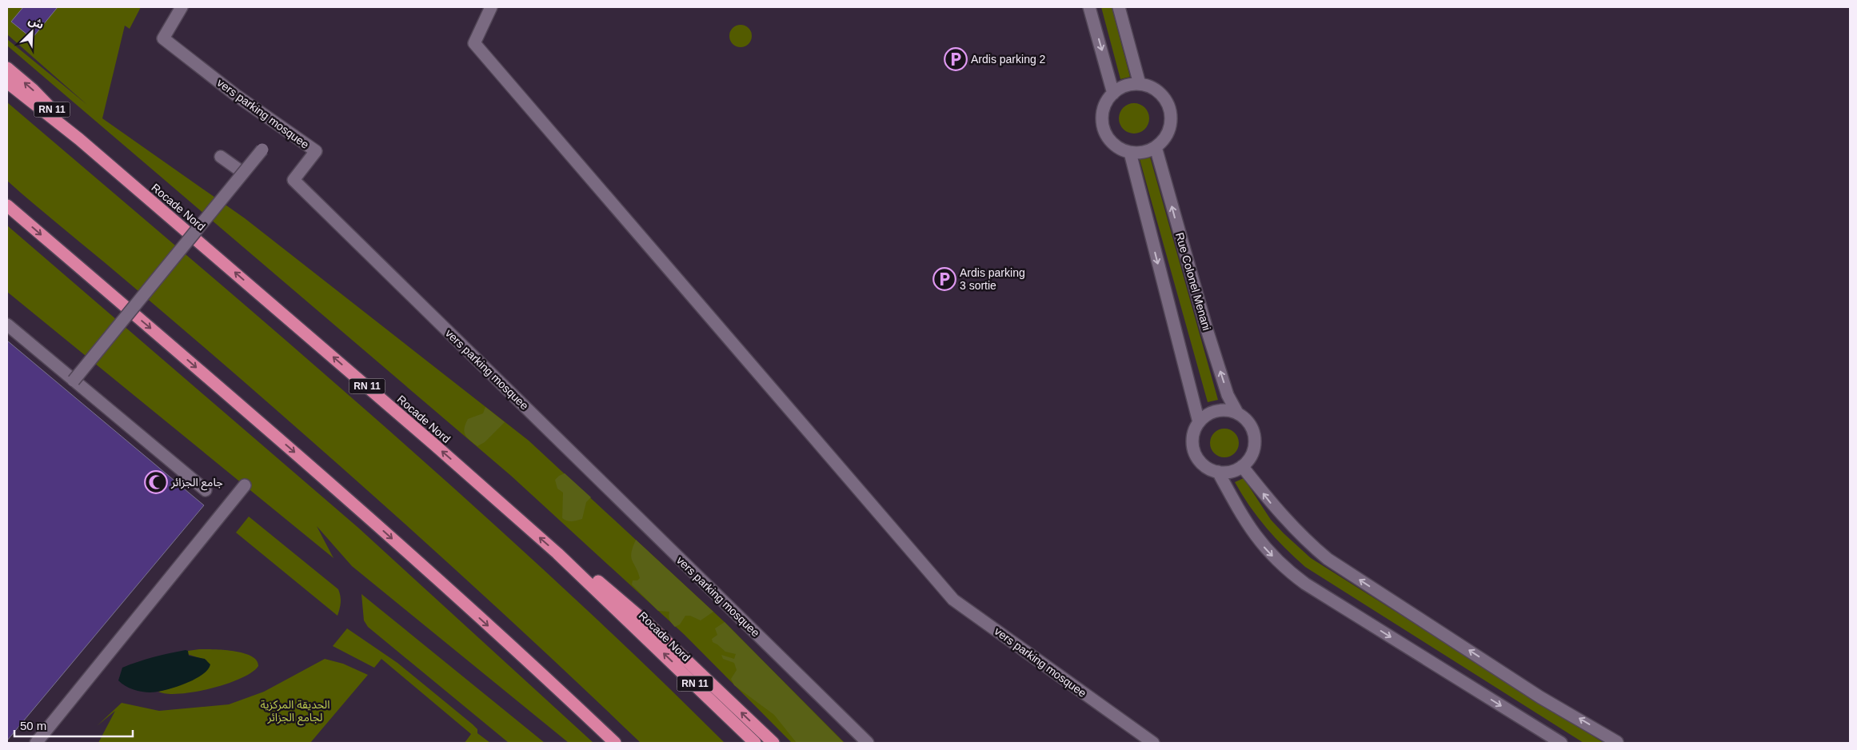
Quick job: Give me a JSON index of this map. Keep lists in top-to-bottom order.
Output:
{
  "streets": {
    "highway": ["RN 11", "Rocade Nord"],
    "street": ["vers parking mosquee", "Rue Colonel Menani"]
  },
  "crossings": [
    ["RN 11", "Rocade Nord"]
  ],
  "parks": ["الحديقة المركزية لجامع الجزائر"],
  "places": {
    "parking": ["Ardis parking 2", "Ardis parking 3 sortie"],
    "mosque": ["جامع الجزائر"]
  },
  "scale_bar": "50 m",
  "north": "top right"
}
